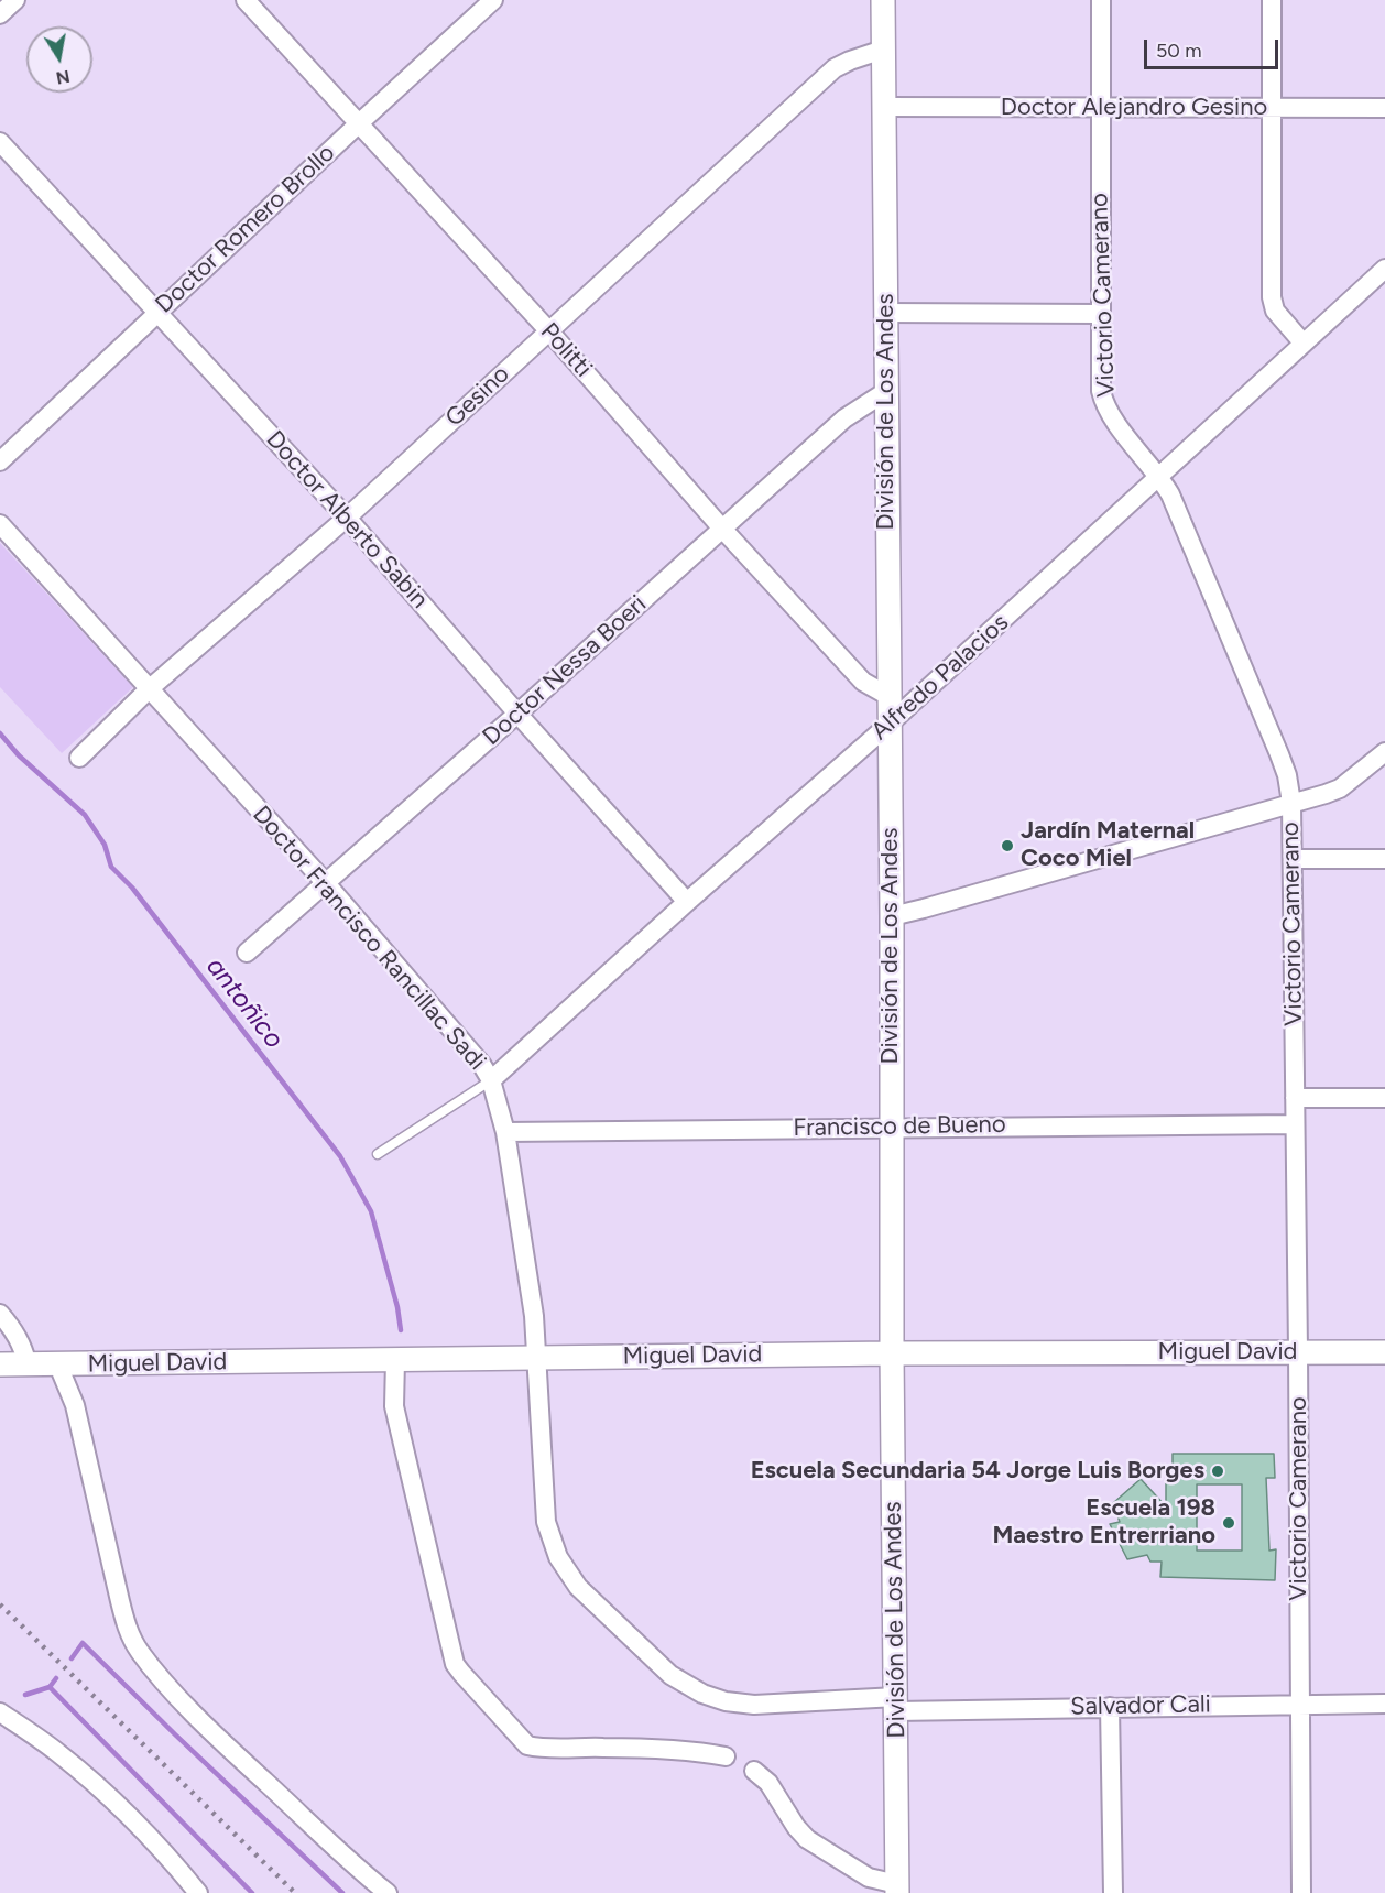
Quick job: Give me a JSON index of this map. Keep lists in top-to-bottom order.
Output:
{
  "streets": {
    "street": [
      "Doctor Alejandro Gesino",
      "Doctor Romero Brollo",
      "Victorio Camerano",
      "Politti",
      "Gesino",
      "División de Los Andes",
      "Doctor Alberto Sabin",
      "Doctor Nessa Boeri",
      "Alfredo Palacios",
      "Doctor Francisco Rancillac Sadi",
      "Francisco de Bueno",
      "Miguel David",
      "Salvador Cali"
    ]
  },
  "crossings": [
    ["Doctor Alejandro Gesino", "Victorio Camerano"],
    ["Doctor Alejandro Gesino", "División de Los Andes"],
    ["Doctor Romero Brollo", "Politti"],
    ["Doctor Romero Brollo", "Doctor Alberto Sabin"],
    ["Victorio Camerano", "Alfredo Palacios"],
    ["Victorio Camerano", "Francisco de Bueno"],
    ["Victorio Camerano", "Miguel David"],
    ["Victorio Camerano", "Salvador Cali"],
    ["Politti", "Gesino"],
    ["Politti", "División de Los Andes"],
    ["Politti", "Doctor Nessa Boeri"],
    ["Gesino", "División de Los Andes"],
    ["Gesino", "Doctor Alberto Sabin"],
    ["Gesino", "Doctor Francisco Rancillac Sadi"],
    ["División de Los Andes", "Doctor Nessa Boeri"],
    ["División de Los Andes", "Alfredo Palacios"],
    ["División de Los Andes", "Francisco de Bueno"],
    ["División de Los Andes", "Miguel David"],
    ["División de Los Andes", "Salvador Cali"],
    ["Doctor Alberto Sabin", "Doctor Nessa Boeri"],
    ["Doctor Alberto Sabin", "Alfredo Palacios"],
    ["Doctor Nessa Boeri", "Doctor Francisco Rancillac Sadi"],
    ["Alfredo Palacios", "Doctor Francisco Rancillac Sadi"],
    ["Doctor Francisco Rancillac Sadi", "Francisco de Bueno"],
    ["Doctor Francisco Rancillac Sadi", "Miguel David"],
    ["Doctor Francisco Rancillac Sadi", "Salvador Cali"]
  ],
  "water": ["antoñico"],
  "places": ["Jardín Maternal Coco Miel", "Escuela Secundaria 54 Jorge Luis Borges", "Escuela 198 Maestro Entrerriano"],
  "scale_bar": "50 m",
  "north": "bottom"
}
